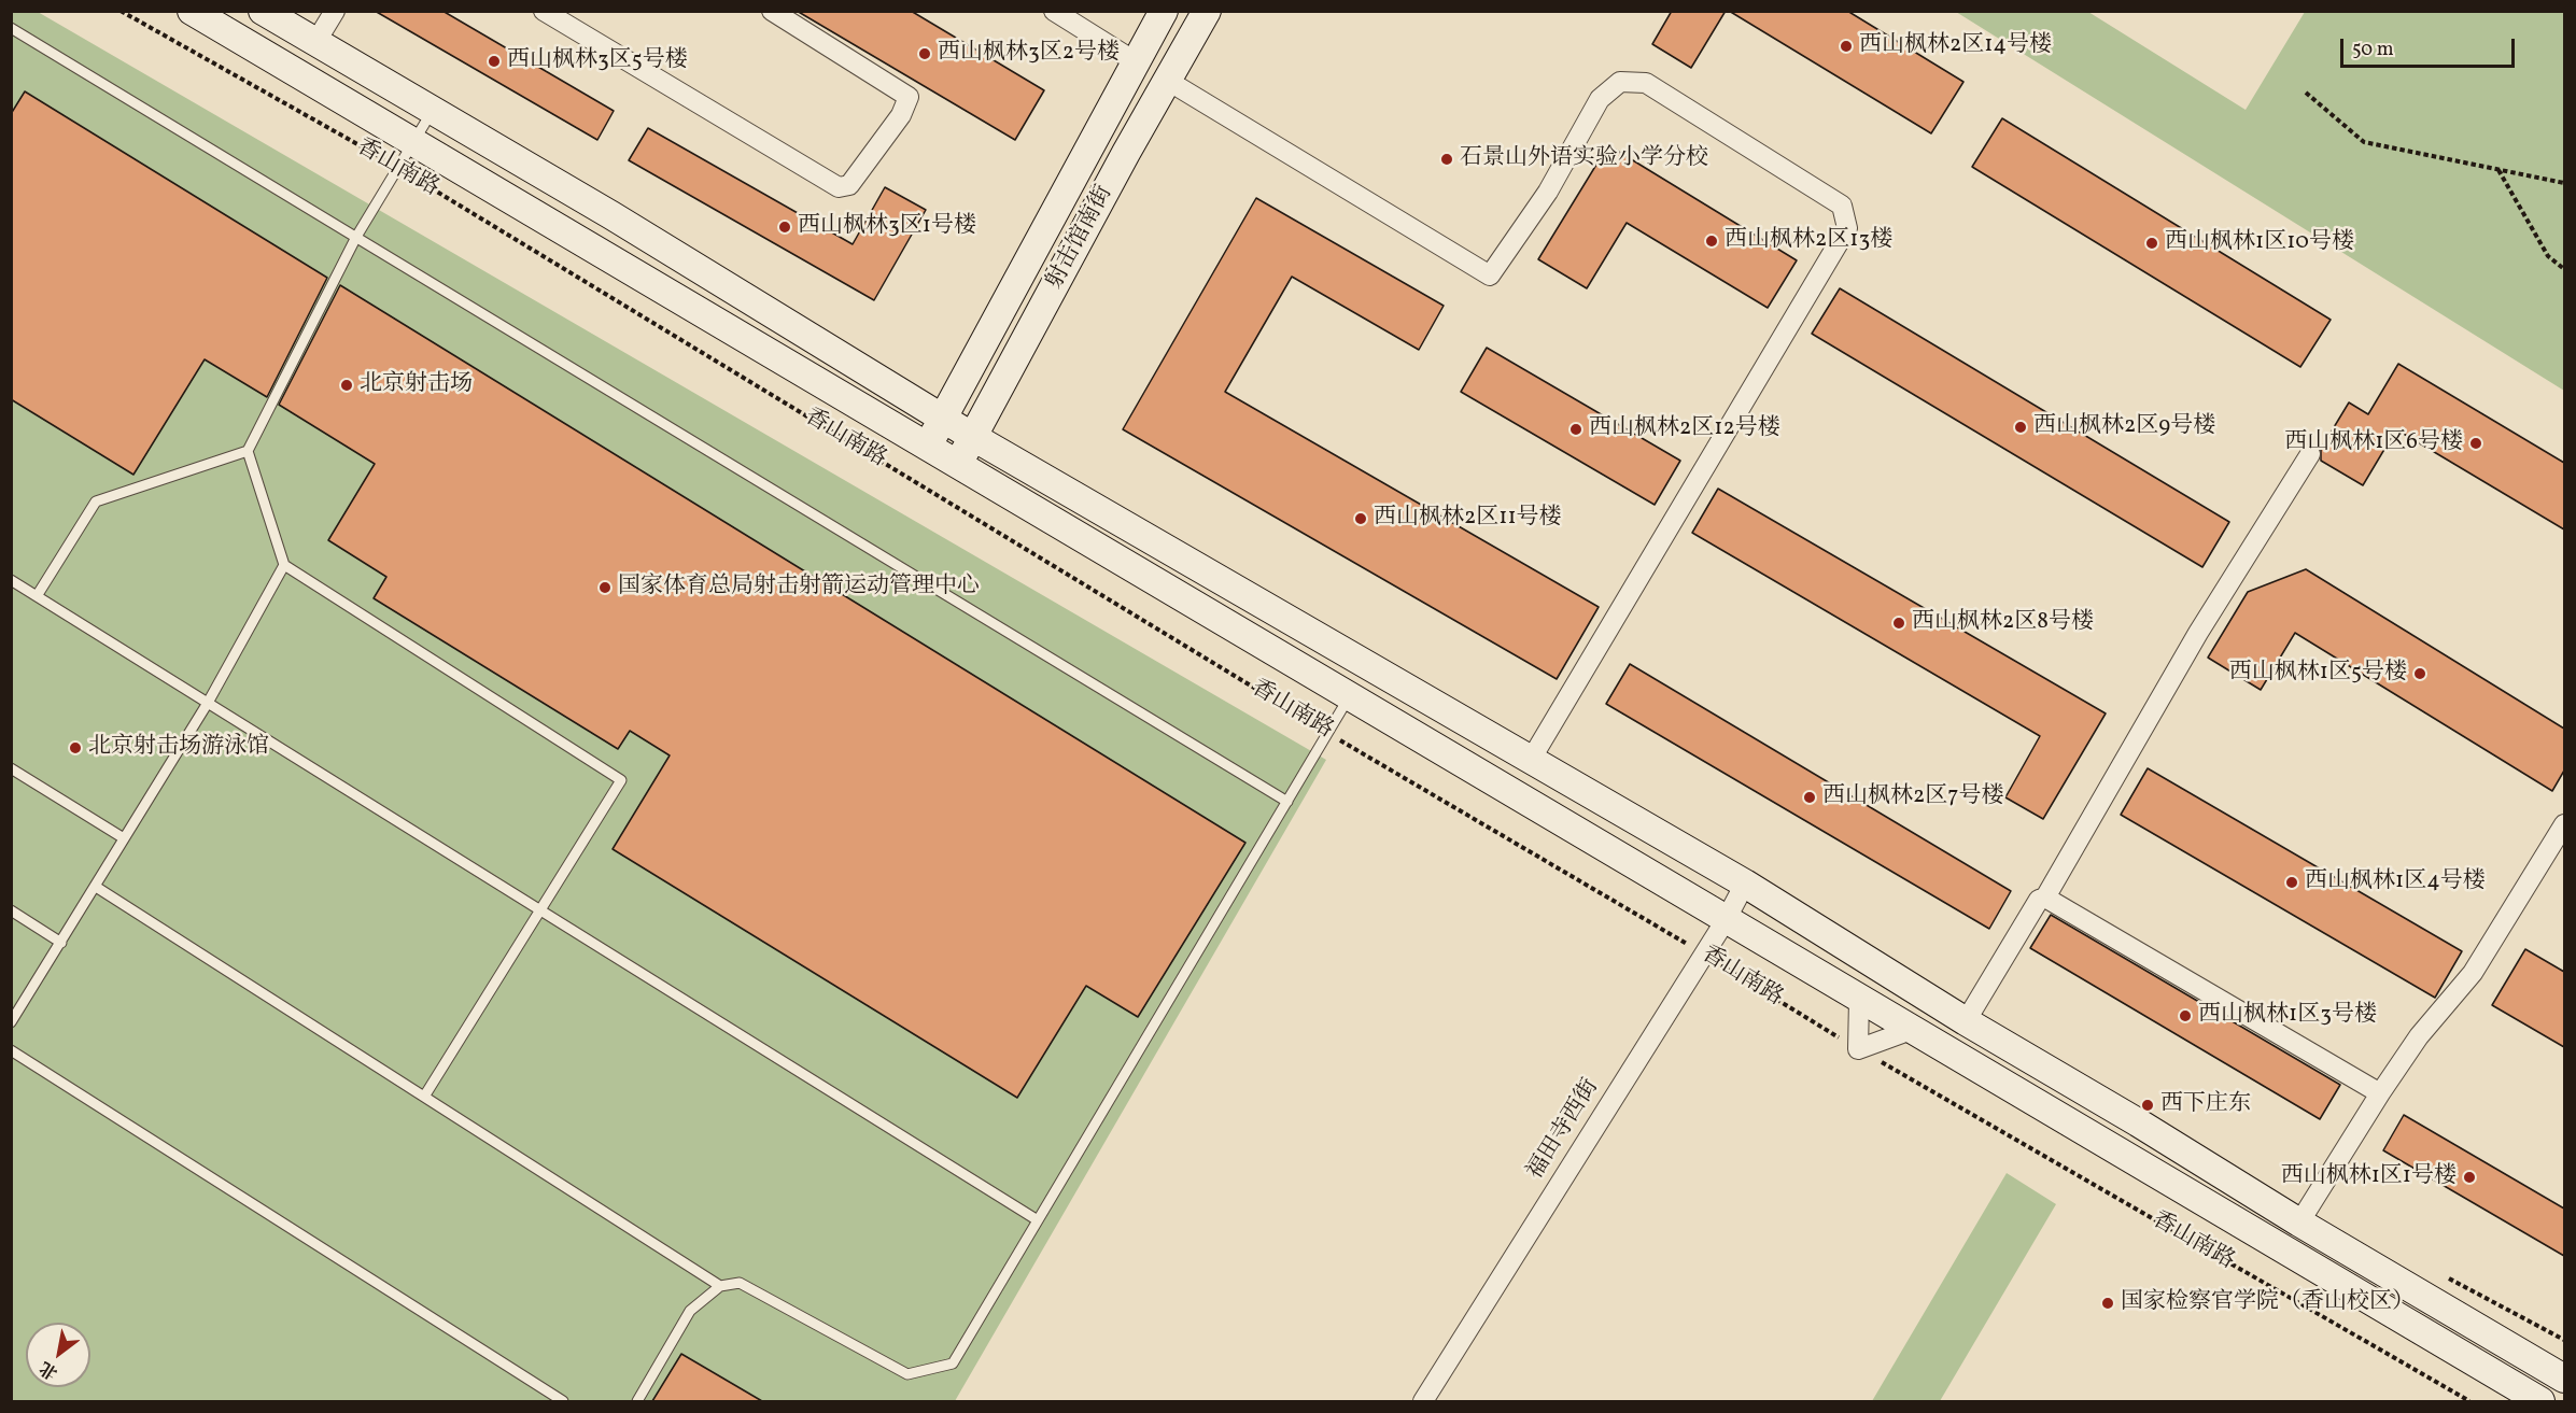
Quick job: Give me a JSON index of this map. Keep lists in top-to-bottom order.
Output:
{
  "streets": {
    "main road": ["香山南路", "射击馆南街"],
    "street": ["福田寺西街"]
  },
  "crossings": [
    ["香山南路", "射击馆南街"],
    ["香山南路", "福田寺西街"]
  ],
  "places": [
    "西山枫林2区14号楼",
    "西山枫林3区2号楼",
    "西山枫林3区5号楼",
    "石景山外语实验小学分校",
    "西山枫林3区1号楼",
    "西山枫林2区13楼",
    "西山枫林1区10号楼",
    "北京射击场",
    "西山枫林2区9号楼",
    "西山枫林2区12号楼",
    "西山枫林1区6号楼",
    "西山枫林2区11号楼",
    "国家体育总局射击射箭运动管理中心",
    "西山枫林2区8号楼",
    "西山枫林1区5号楼",
    "北京射击场游泳馆",
    "西山枫林2区7号楼",
    "西山枫林1区4号楼",
    "西山枫林1区3号楼",
    "西下庄东",
    "西山枫林1区1号楼",
    "国家检察官学院（香山校区）"
  ],
  "scale_bar": "50 m",
  "north": "bottom left"
}
